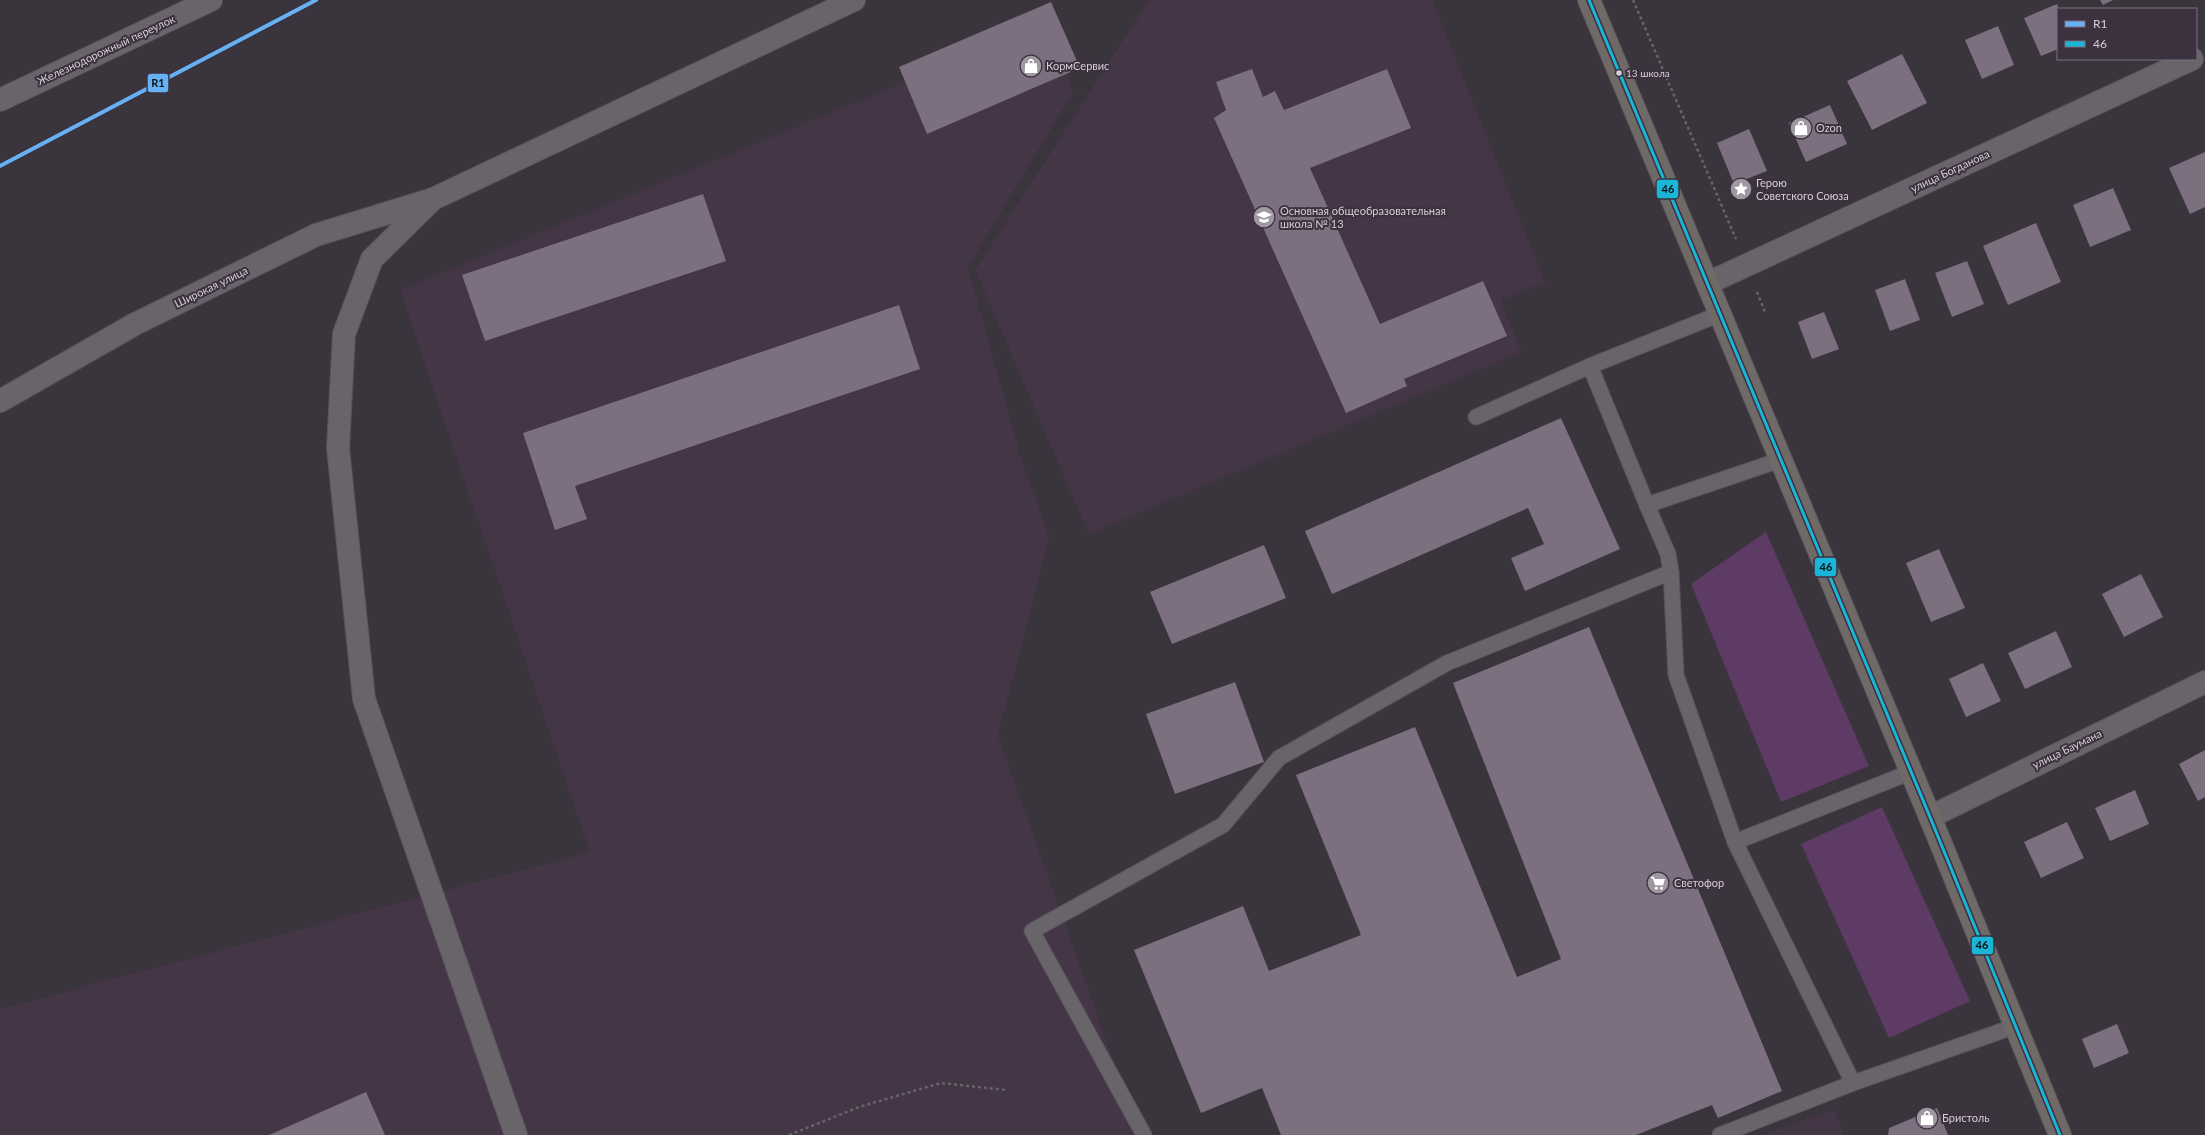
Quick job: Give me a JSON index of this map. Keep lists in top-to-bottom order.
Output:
{
  "streets": {
    "street": [
      "Железнодорожный переулок",
      "улица Богданова",
      "Широкая улица",
      "улица Баумана"
    ]
  },
  "places": {
    "shop": ["КормСервис", "Ozon", "Бристоль"],
    "other": ["13 школа"],
    "place": ["Герою Советского Союза"],
    "school or university": ["Основная общеобразовательная школа № 13"],
    "supermarket": ["Светофор"]
  },
  "lines": ["transit line R1", "transit line 46"],
  "legend": ["R1", "46"]
}
